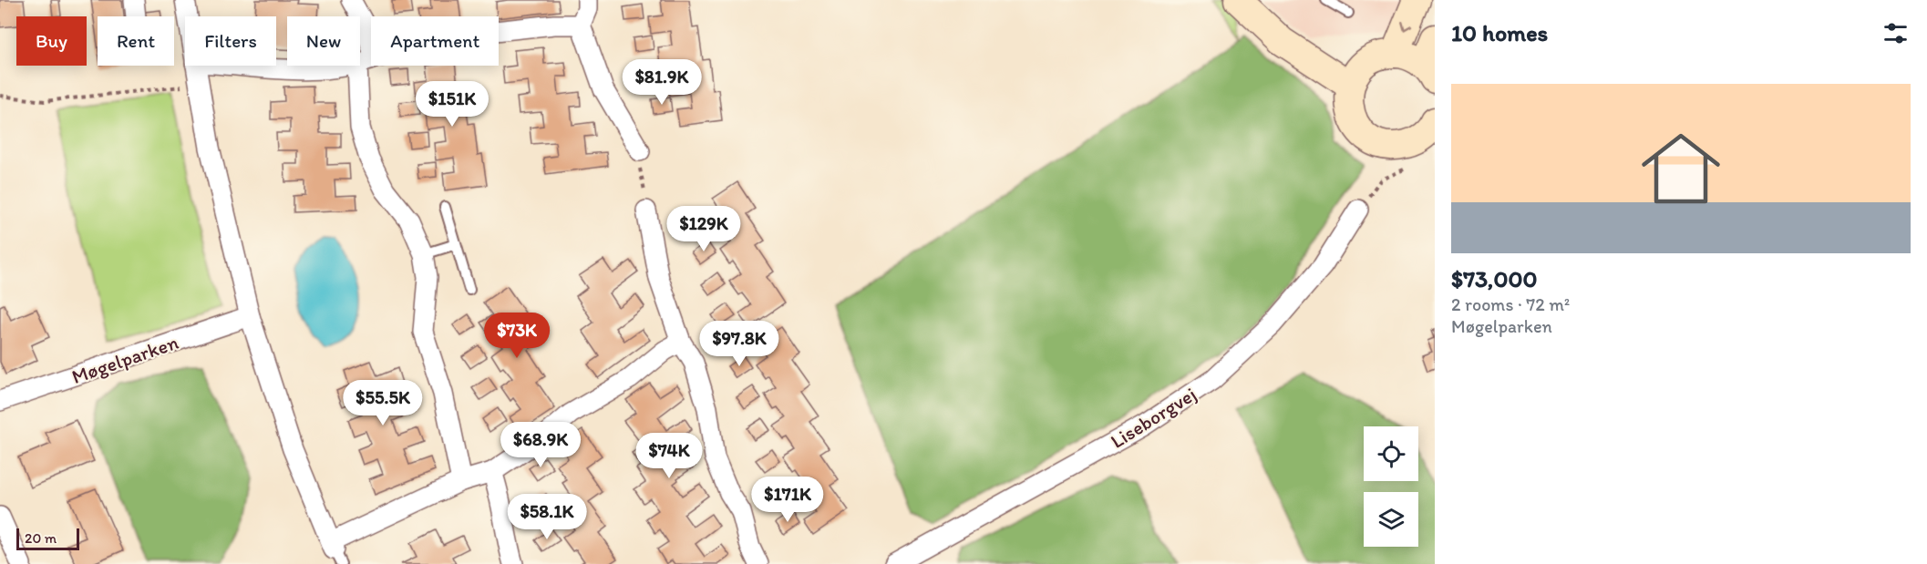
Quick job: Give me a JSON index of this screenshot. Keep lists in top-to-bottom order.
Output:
{
  "streets": {
    "street": ["Møgelparken", "Liseborgvej"]
  },
  "scale_bar": "20 m",
  "page": {
    "heading": "10 homes",
    "chip": [
      "Buy",
      "Rent",
      "Filters",
      "New",
      "Apartment"
    ],
    "price": [
      "$81.9K",
      "$151K",
      "$129K",
      "$73K",
      "$97.8K",
      "$55.5K",
      "$68.9K",
      "$74K",
      "$171K",
      "$58.1K"
    ],
    "list": [
      {
        "name": "$73,000",
        "note": "2 rooms · 72 m² · Møgelparken"
      }
    ],
    "scale": "20 m"
  }
}
